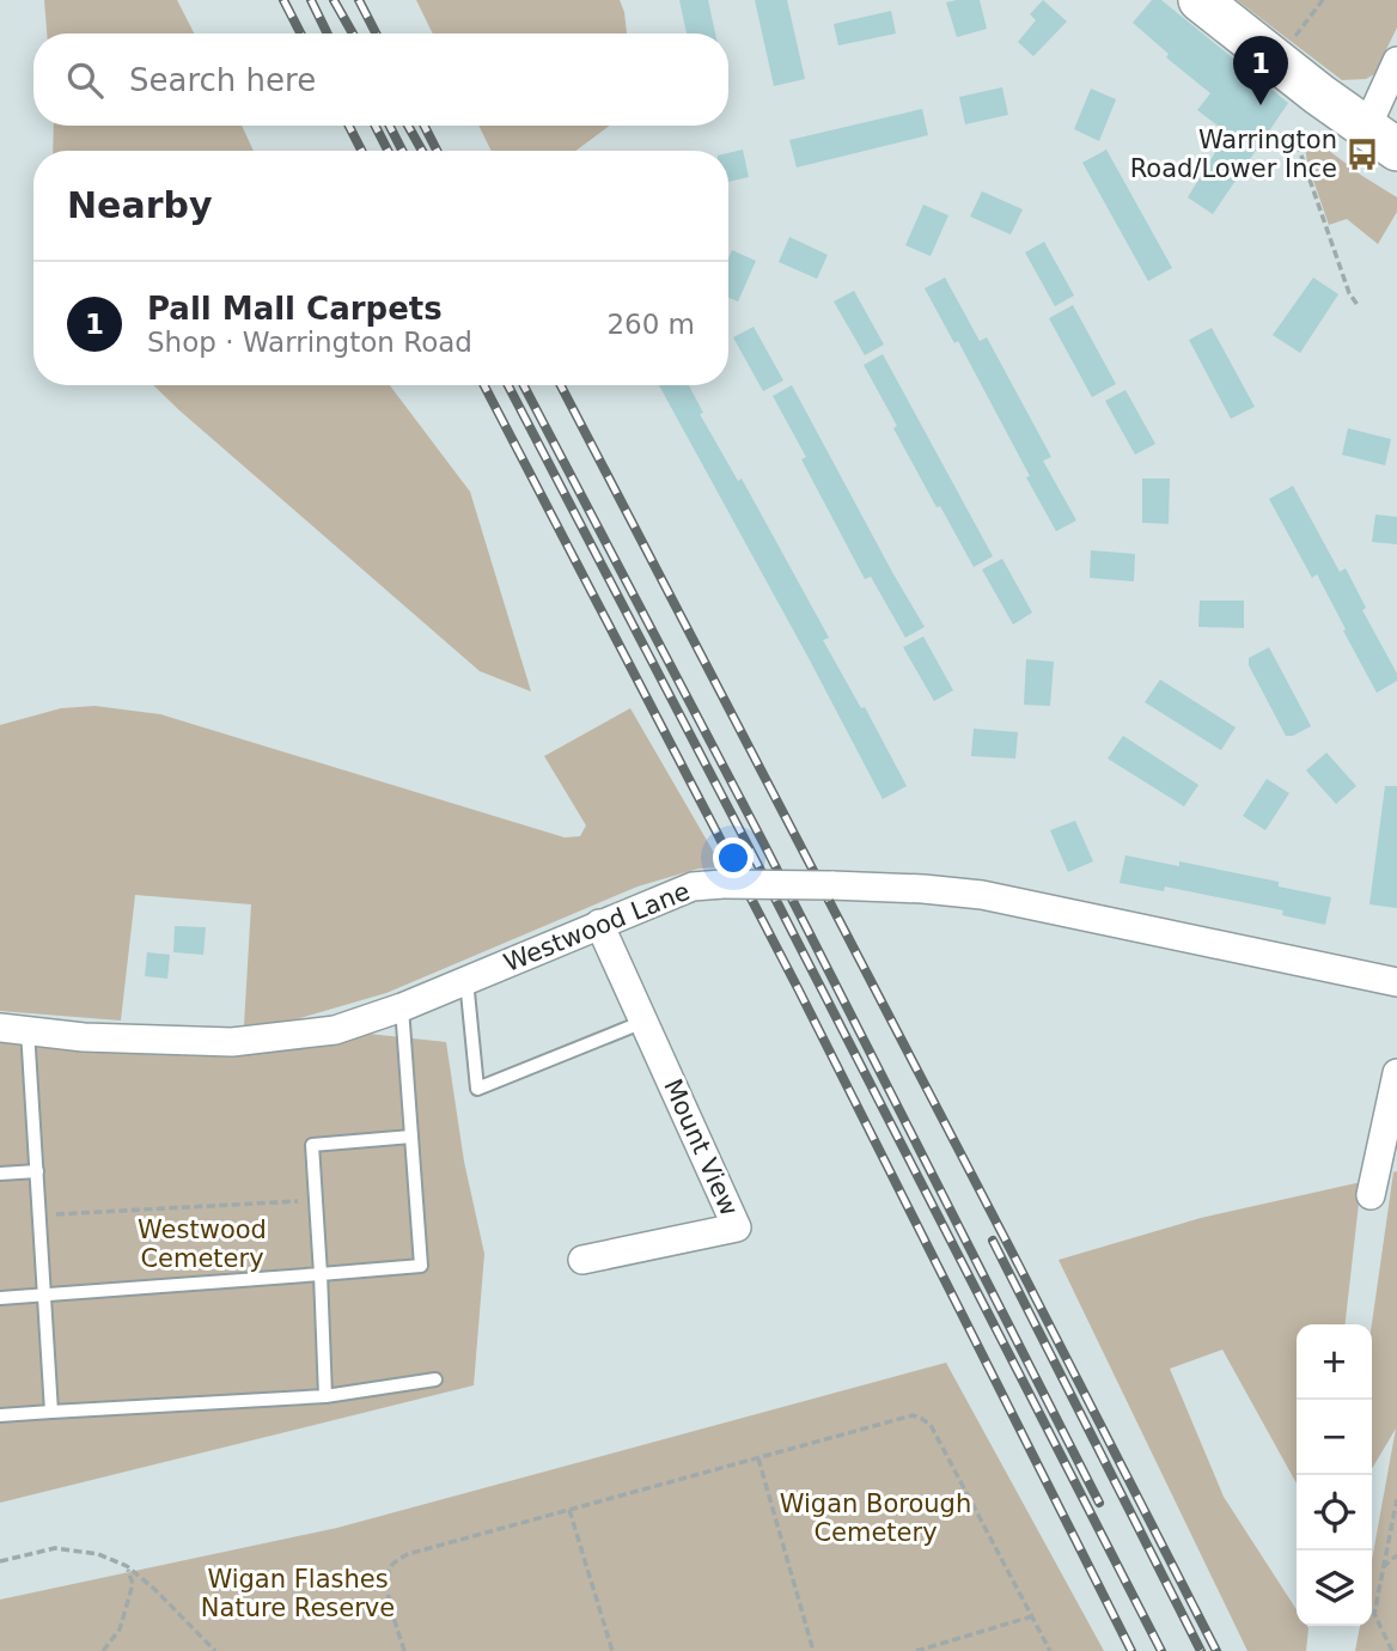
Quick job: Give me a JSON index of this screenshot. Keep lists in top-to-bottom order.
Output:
{
  "streets": {
    "street": ["Westwood Lane", "Mount View"]
  },
  "crossings": [
    ["Westwood Lane", "Mount View"]
  ],
  "parks": ["Westwood Cemetery", "Wigan Borough Cemetery", "Wigan Flashes Nature Reserve"],
  "places": {
    "bus stop": ["Warrington Road/Lower Ince"]
  },
  "page": {
    "search": "Search here",
    "pins": "1",
    "heading": "Nearby",
    "list": [
      {
        "mark": "1",
        "name": "Pall Mall Carpets",
        "note": "Shop · Warrington Road",
        "value": "260 m"
      }
    ],
    "map_buttons": ["+", "−"]
  }
}
